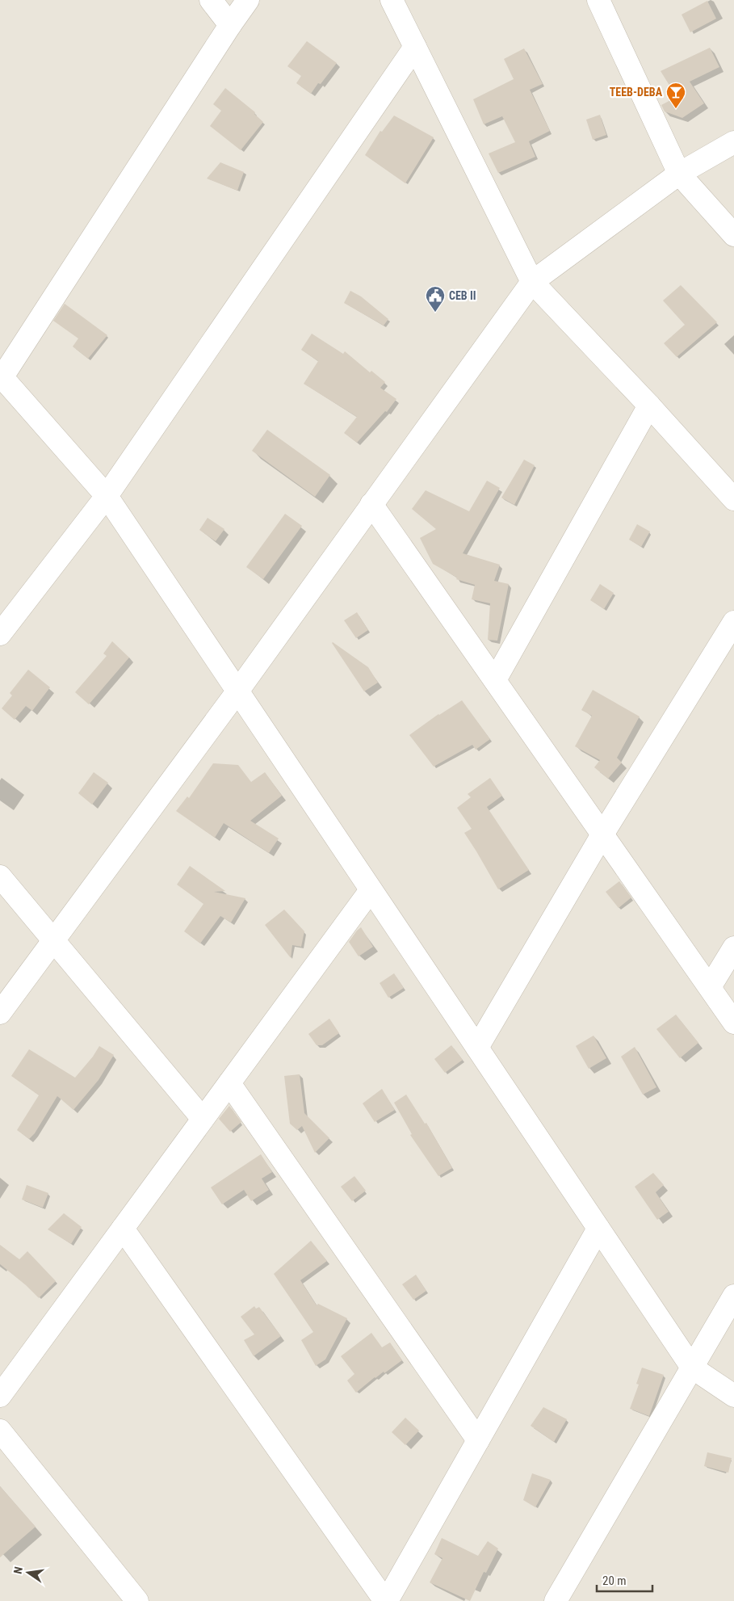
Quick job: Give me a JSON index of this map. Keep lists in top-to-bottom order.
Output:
{
  "places": {
    "bar": ["TEEB-DEBA"],
    "public building": ["CEB II"]
  },
  "scale_bar": "20 m",
  "north": "left"
}
